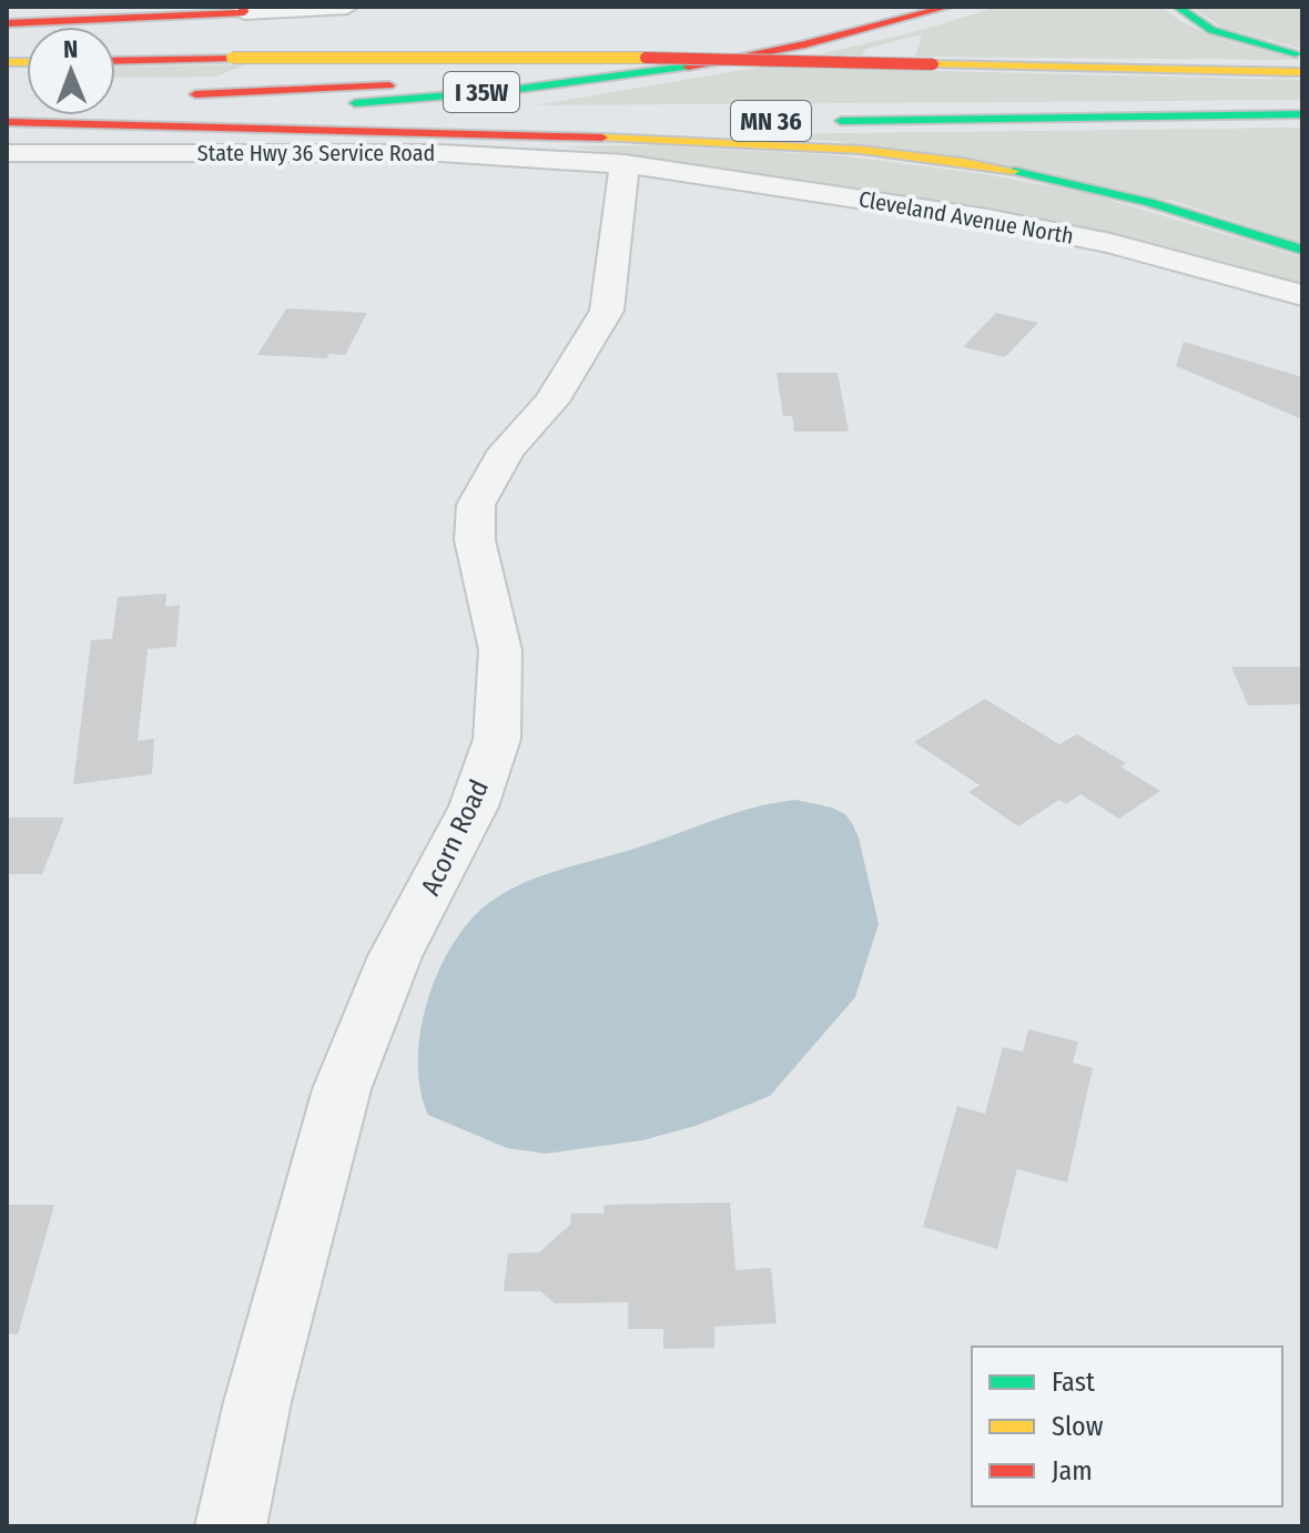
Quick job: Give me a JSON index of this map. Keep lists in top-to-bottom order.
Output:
{
  "streets": {
    "main road": ["I 35W", "MN 36"],
    "street": ["State Hwy 36 Service Road", "Cleveland Avenue North", "Acorn Road"]
  },
  "crossings": [
    ["I 35W", "MN 36"],
    ["State Hwy 36 Service Road", "Cleveland Avenue North"],
    ["State Hwy 36 Service Road", "Acorn Road"],
    ["Cleveland Avenue North", "Acorn Road"]
  ],
  "legend": ["Fast", "Slow", "Jam"],
  "north": "top"
}
